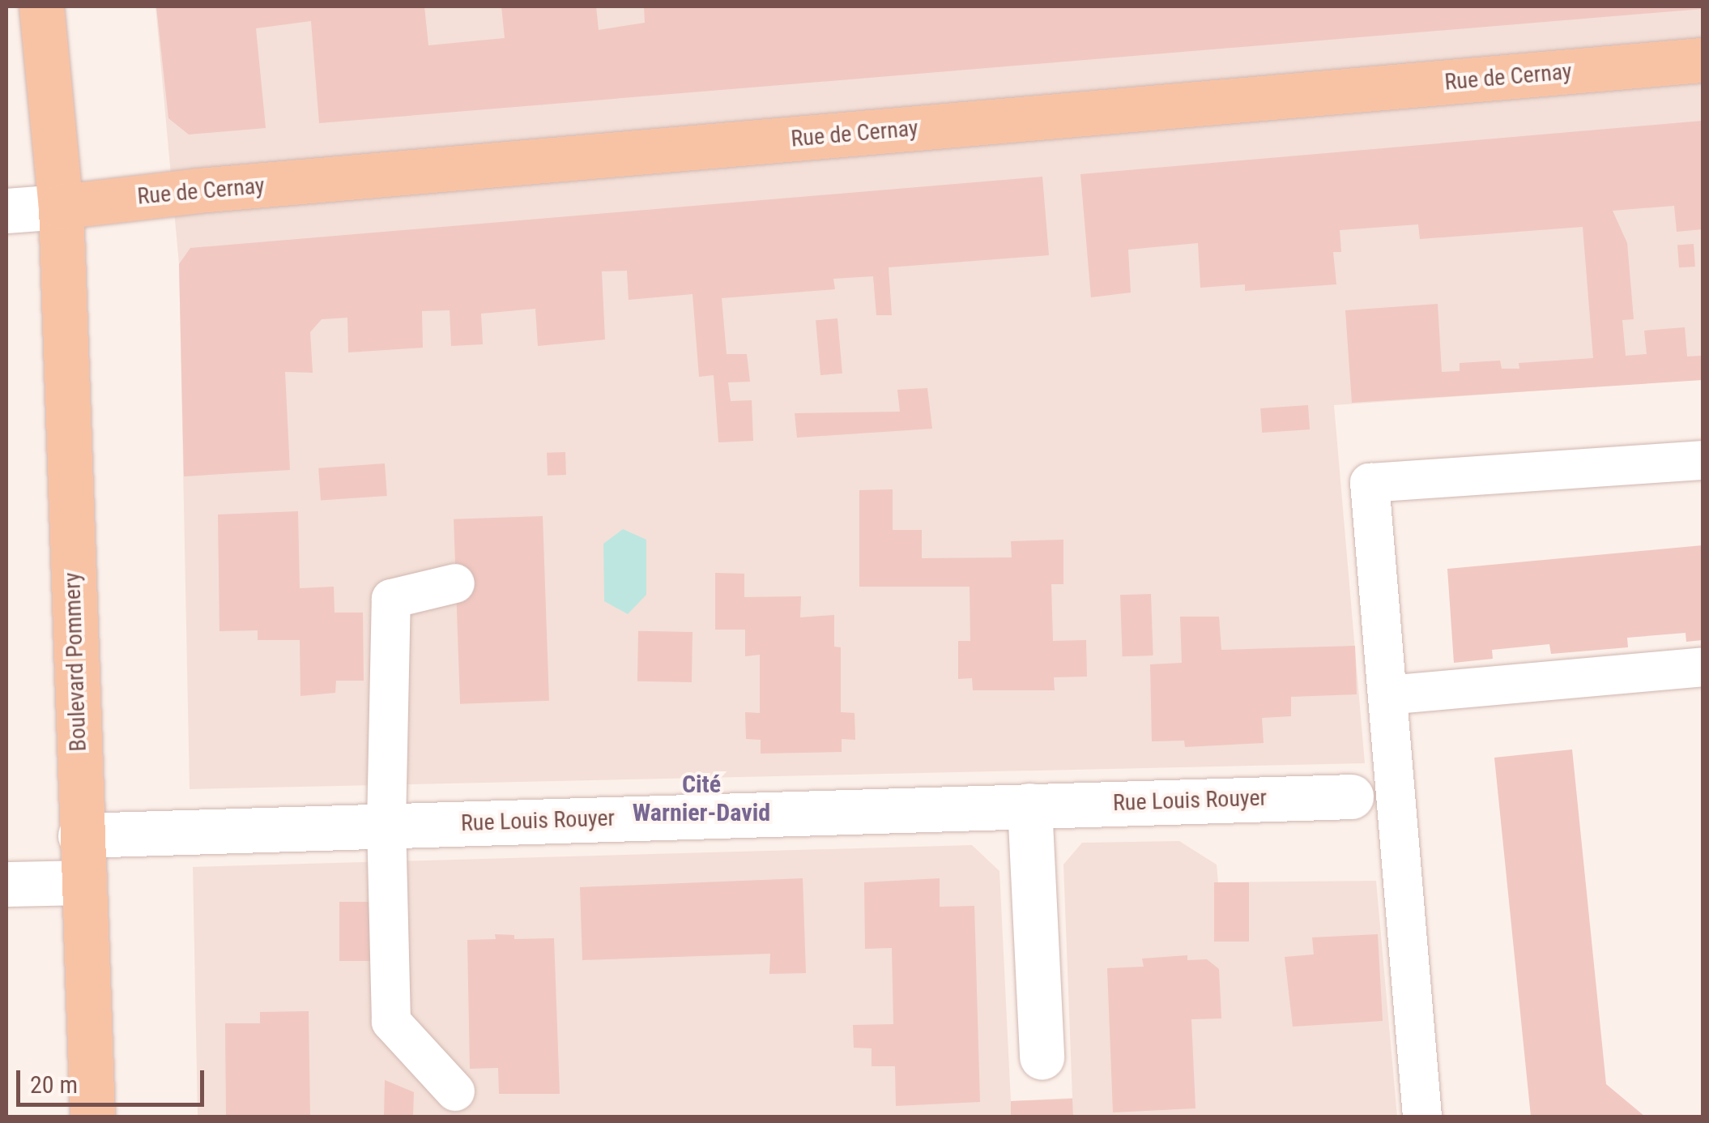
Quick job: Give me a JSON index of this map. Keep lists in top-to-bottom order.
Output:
{
  "streets": {
    "main road": ["Rue de Cernay", "Boulevard Pommery"],
    "street": ["Rue Louis Rouyer"]
  },
  "crossings": [
    ["Rue de Cernay", "Boulevard Pommery"],
    ["Boulevard Pommery", "Rue Louis Rouyer"]
  ],
  "districts": ["Cité Warnier-David"],
  "scale_bar": "20 m"
}
